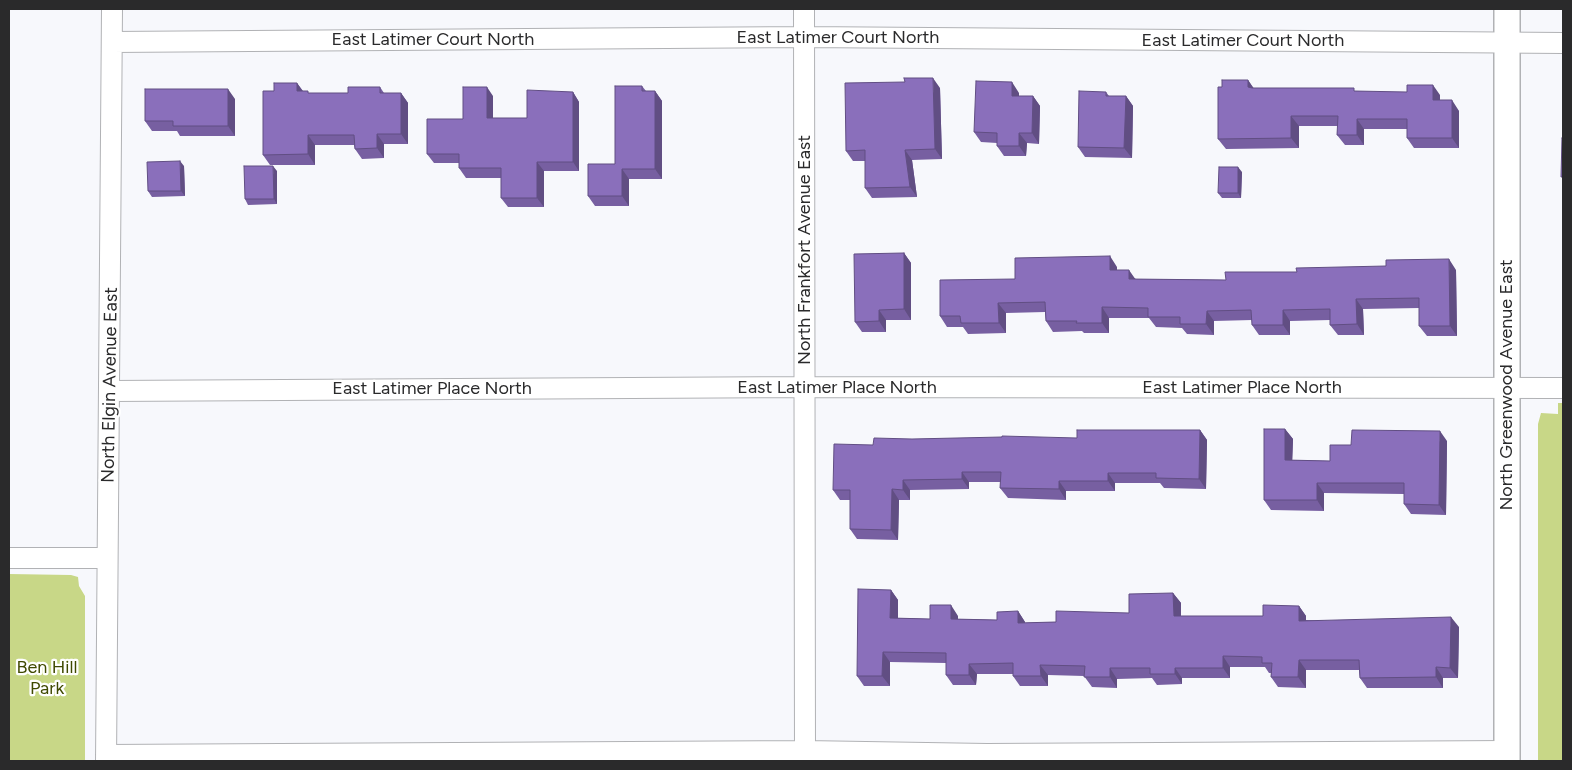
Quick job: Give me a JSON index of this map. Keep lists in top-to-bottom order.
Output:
{
  "streets": {
    "street": [
      "East Latimer Court North",
      "North Frankfort Avenue East",
      "North Elgin Avenue East",
      "North Greenwood Avenue East",
      "East Latimer Place North"
    ]
  },
  "crossings": [
    ["East Latimer Court North", "North Frankfort Avenue East"],
    ["East Latimer Court North", "North Elgin Avenue East"],
    ["East Latimer Court North", "North Greenwood Avenue East"],
    ["North Frankfort Avenue East", "East Latimer Place North"],
    ["North Elgin Avenue East", "East Latimer Place North"],
    ["North Greenwood Avenue East", "East Latimer Place North"]
  ],
  "parks": ["Ben Hill Park"]
}
